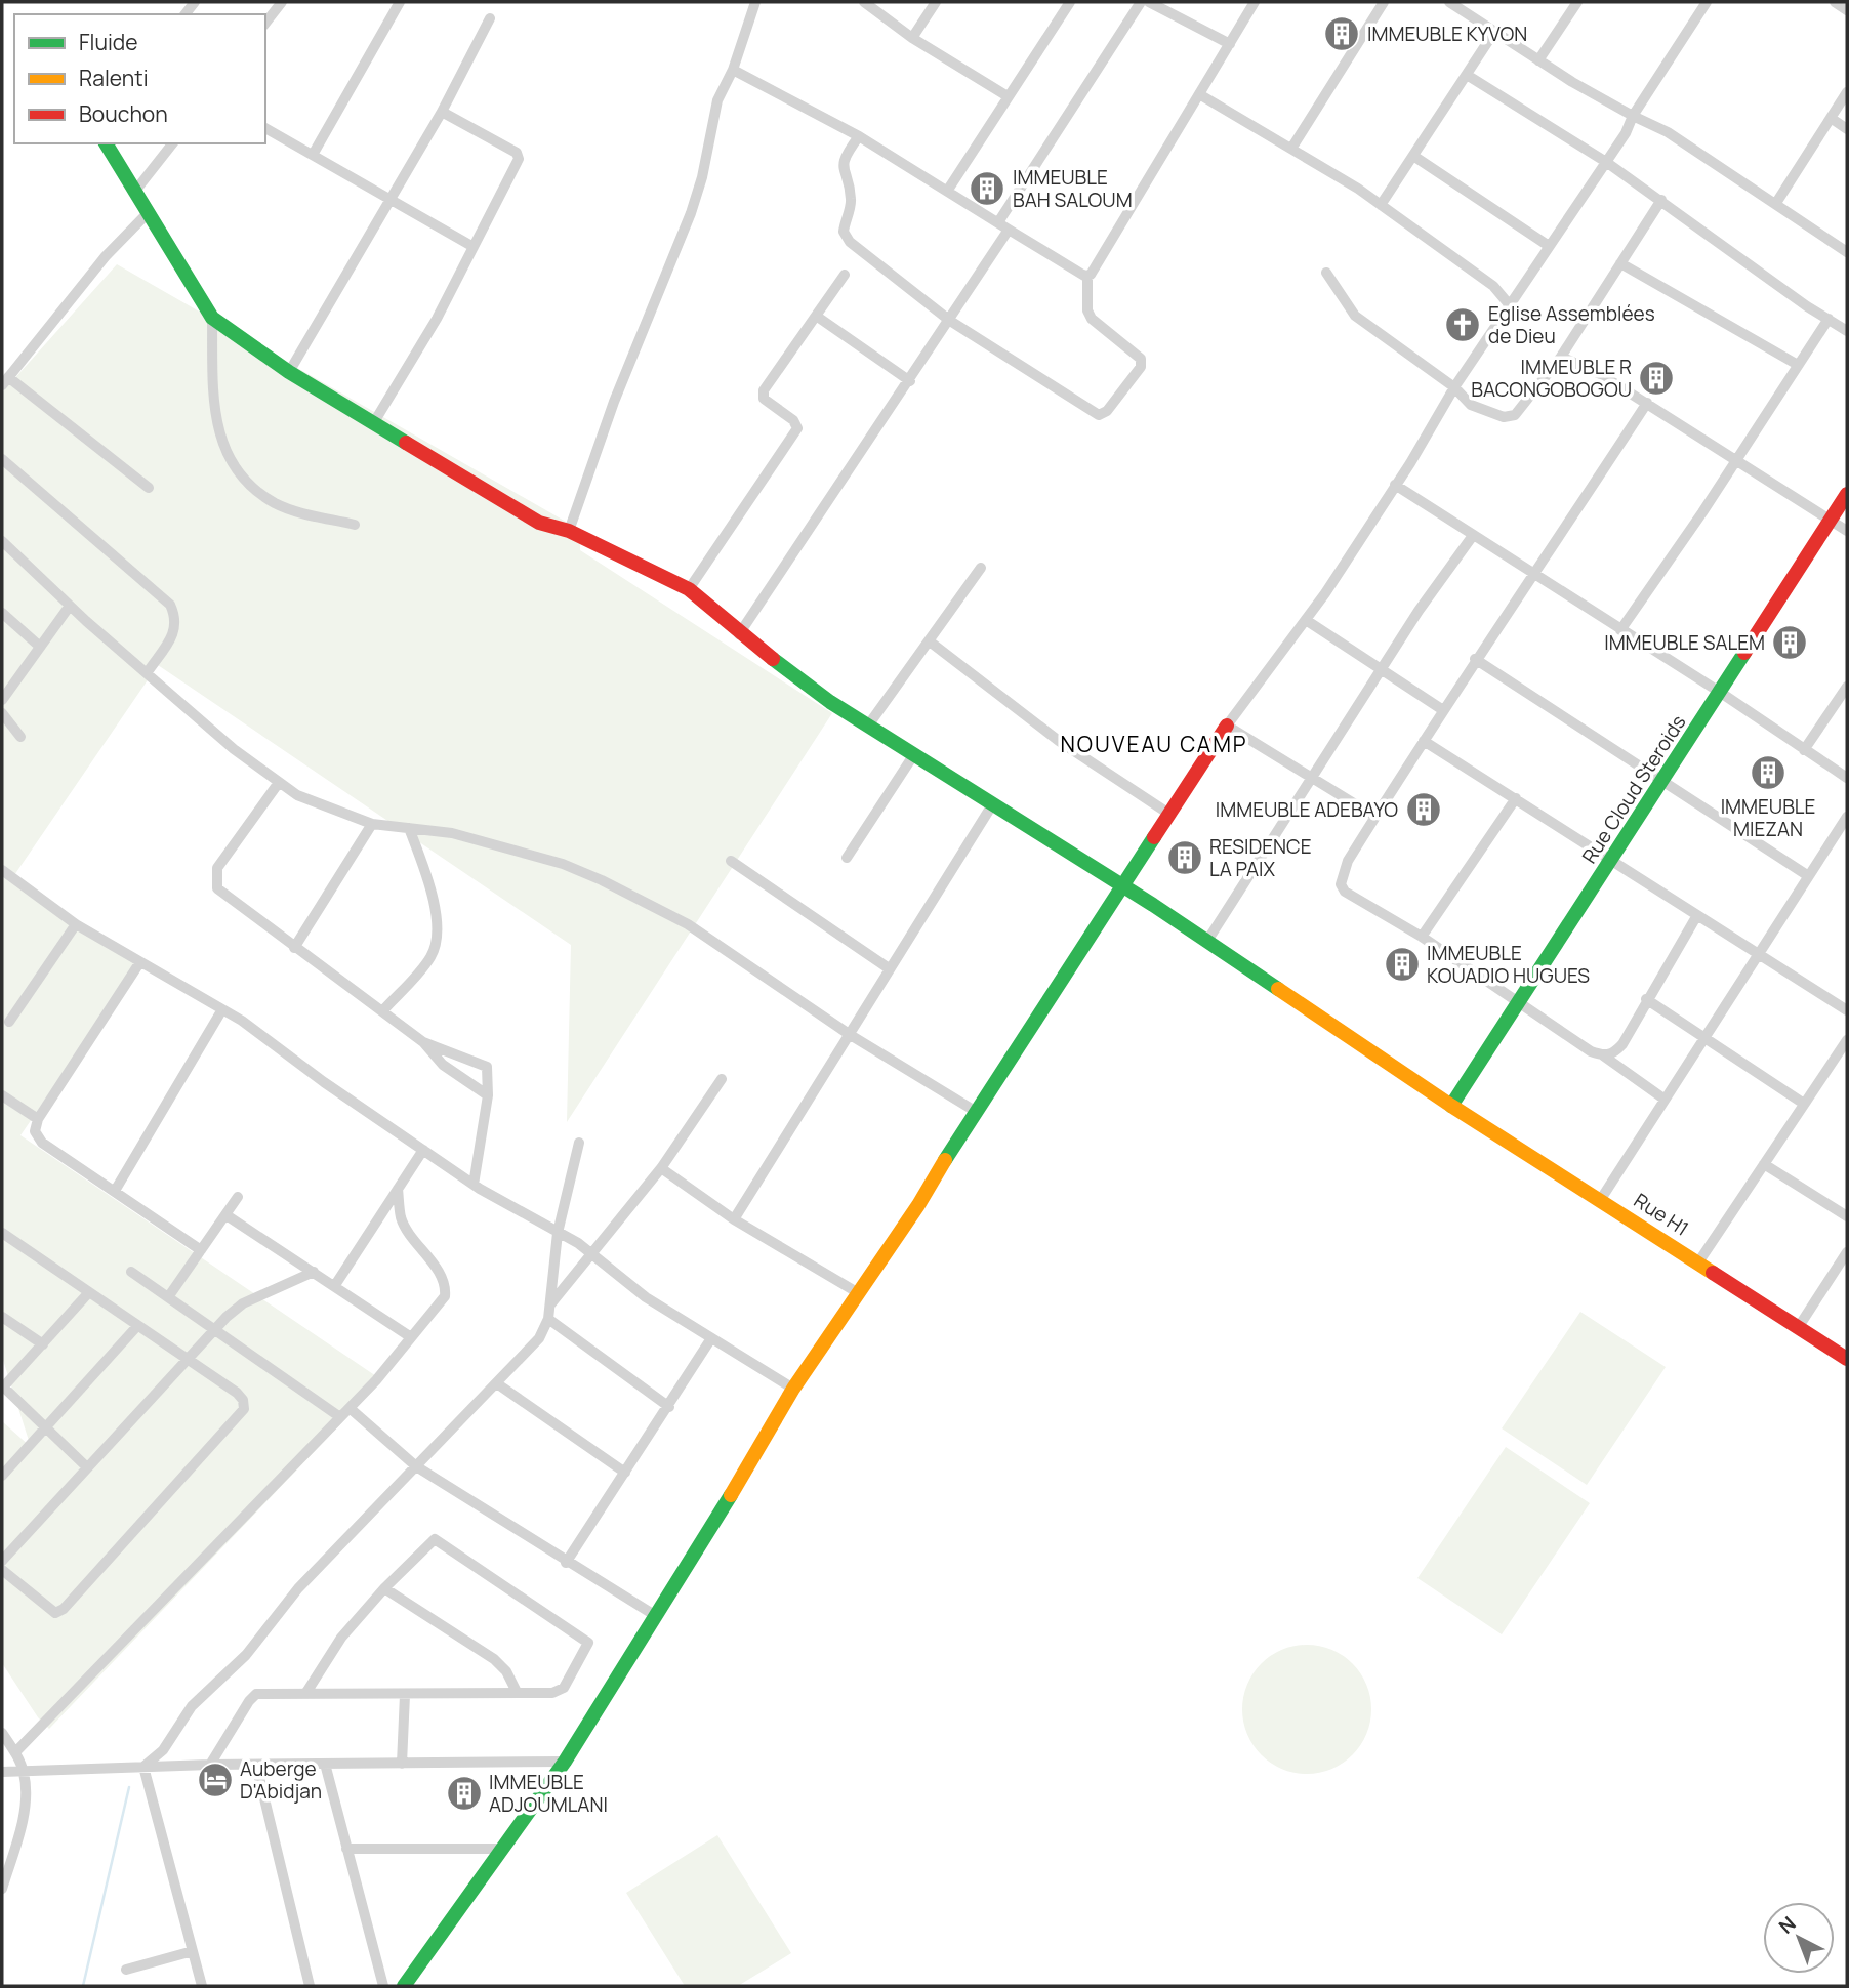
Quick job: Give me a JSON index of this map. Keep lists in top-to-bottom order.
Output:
{
  "streets": {
    "street": ["Rue Cloud Steroids", "Rue H1"]
  },
  "crossings": [
    ["Rue Cloud Steroids", "Rue H1"]
  ],
  "districts": ["NOUVEAU CAMP"],
  "places": {
    "building": [
      "IMMEUBLE KYVON",
      "IMMEUBLE BAH SALOUM",
      "IMMEUBLE R BACONGOBOGOU",
      "IMMEUBLE SALEM",
      "IMMEUBLE MIEZAN",
      "IMMEUBLE ADEBAYO",
      "RESIDENCE LA PAIX",
      "IMMEUBLE KOUADIO HUGUES",
      "IMMEUBLE ADJOUMLANI"
    ],
    "church": ["Eglise Assemblées de Dieu"],
    "hotel": ["Auberge D'Abidjan"]
  },
  "legend": ["Fluide", "Ralenti", "Bouchon"],
  "north": "top left"
}
